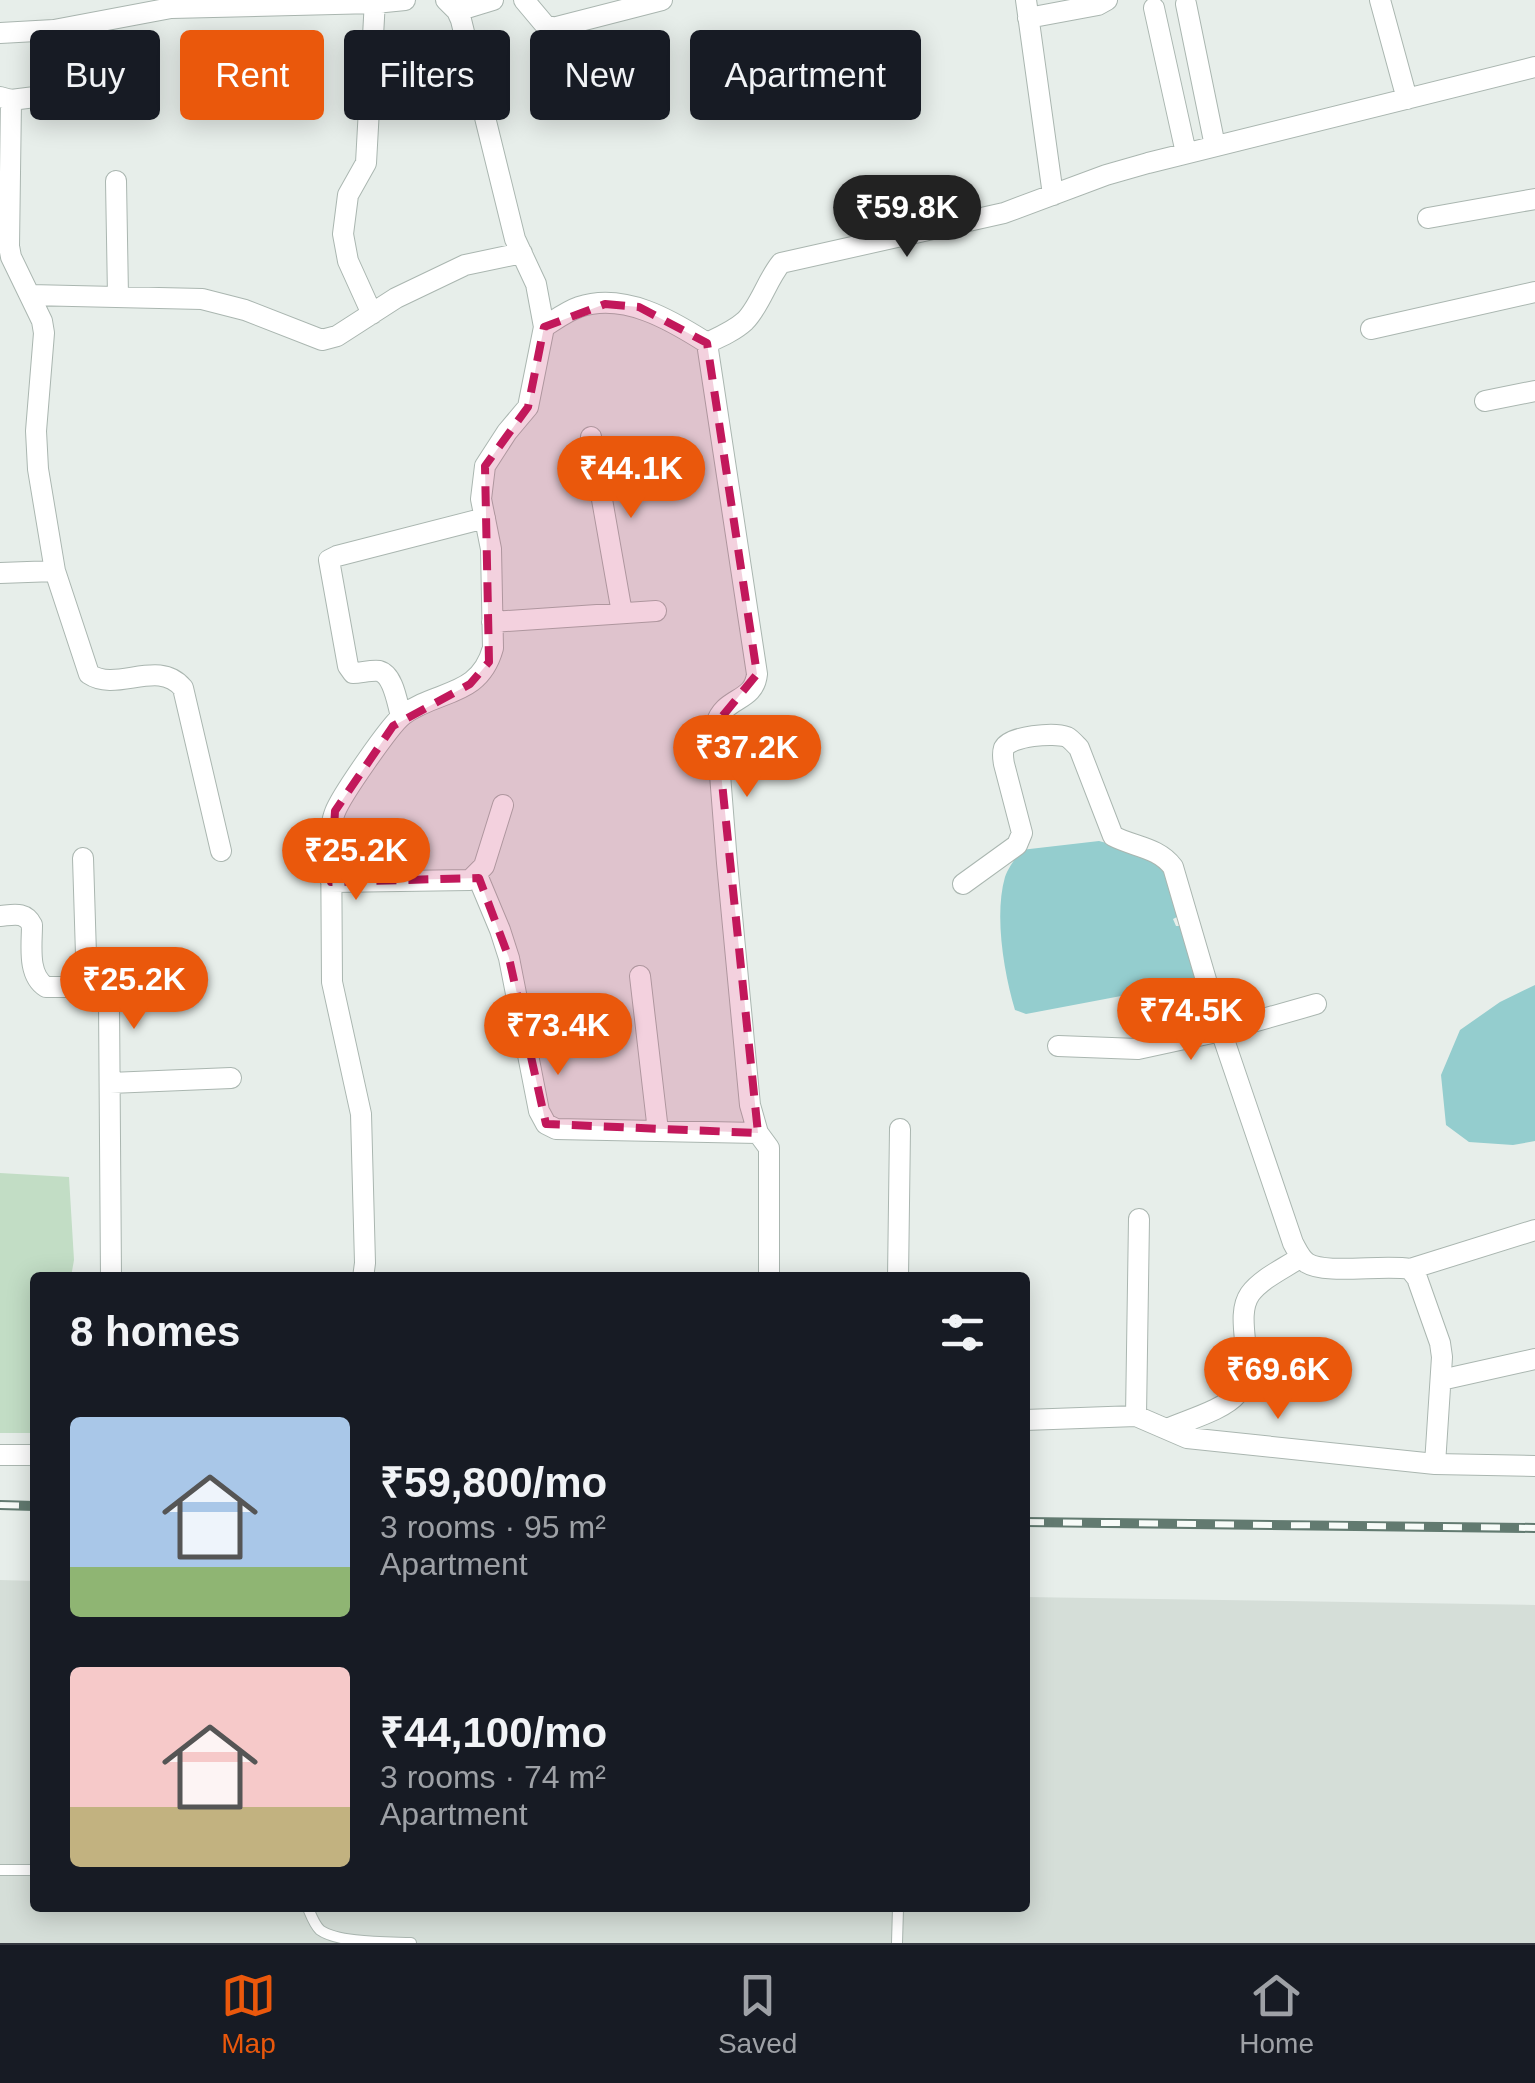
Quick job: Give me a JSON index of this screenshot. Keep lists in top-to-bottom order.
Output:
{
  "page": {
    "chip": [
      "Buy",
      "Rent",
      "Filters",
      "New",
      "Apartment"
    ],
    "price": [
      "₹59.8K",
      "₹44.1K",
      "₹37.2K",
      "₹25.2K",
      "₹25.2K",
      "₹74.5K",
      "₹73.4K",
      "₹69.6K"
    ],
    "heading": "8 homes",
    "list": [
      {
        "name": "₹59,800/mo",
        "note": "3 rooms · 95 m² · Apartment"
      },
      {
        "name": "₹44,100/mo",
        "note": "3 rooms · 74 m² · Apartment"
      }
    ],
    "tabs": ["Map", "Saved", "Home"]
  }
}
